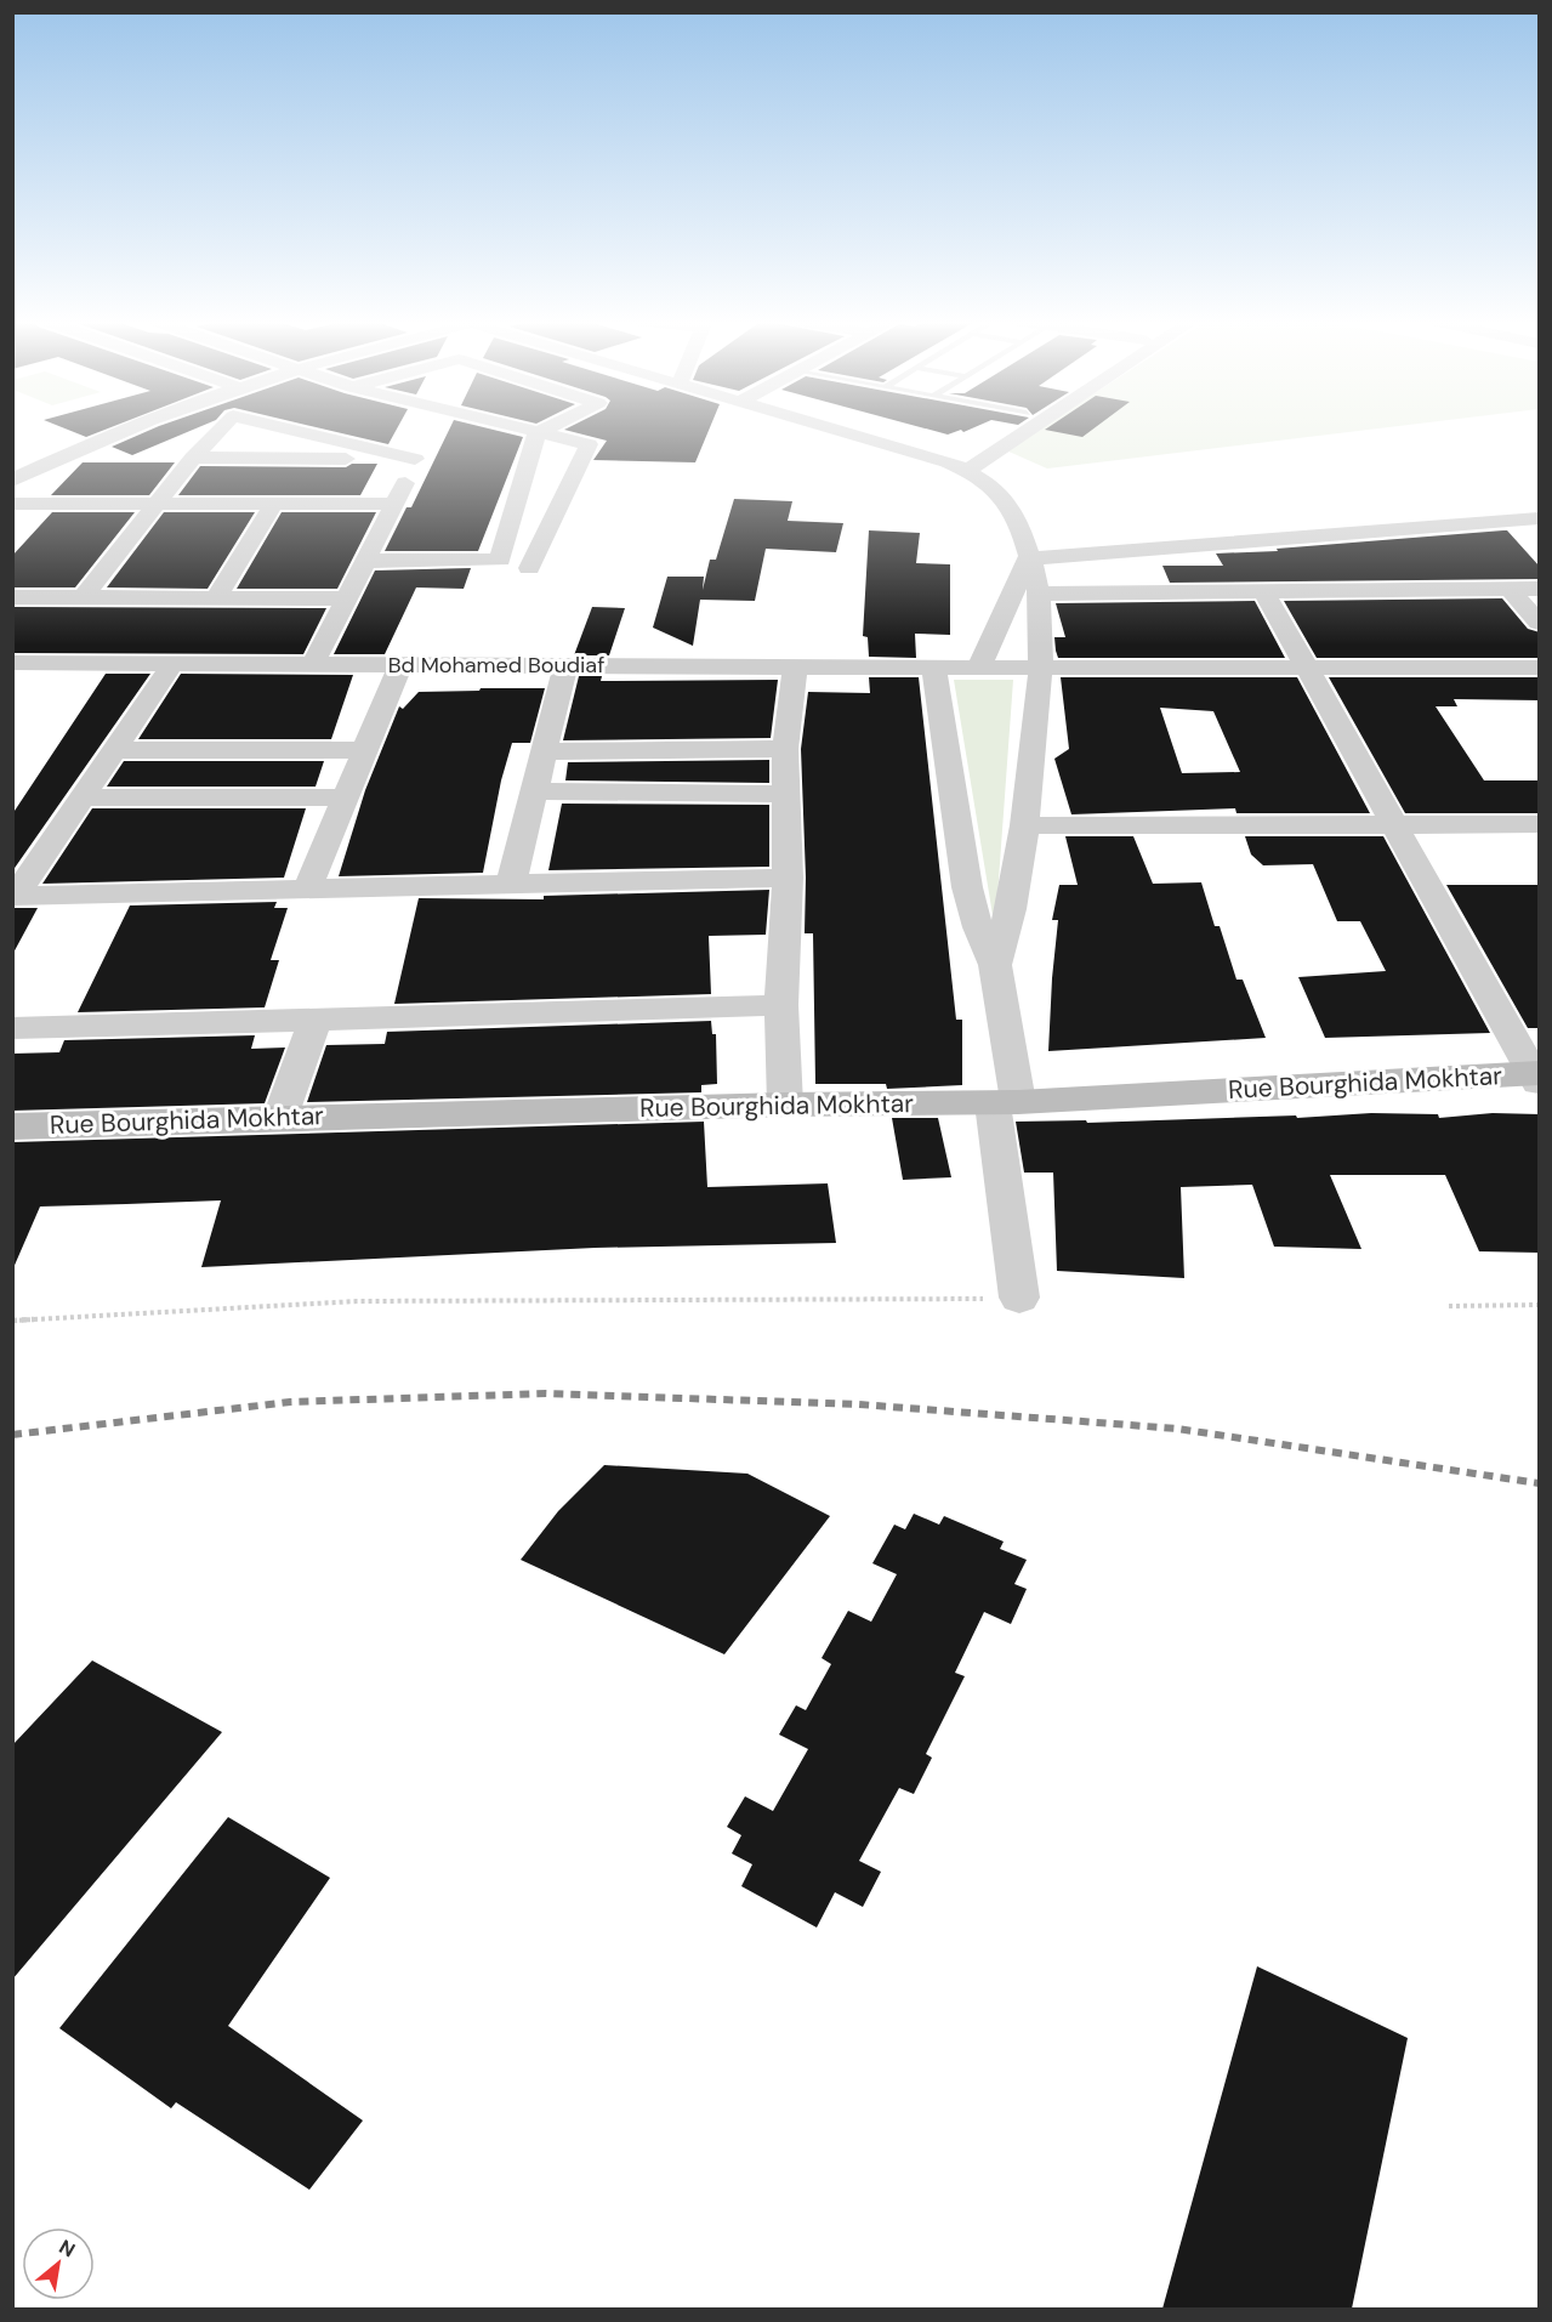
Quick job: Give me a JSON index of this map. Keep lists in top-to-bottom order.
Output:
{
  "streets": {
    "main road": ["Rue Bourghida Mokhtar"],
    "street": ["Bd Mohamed Boudiaf"]
  },
  "north": "top right"
}
